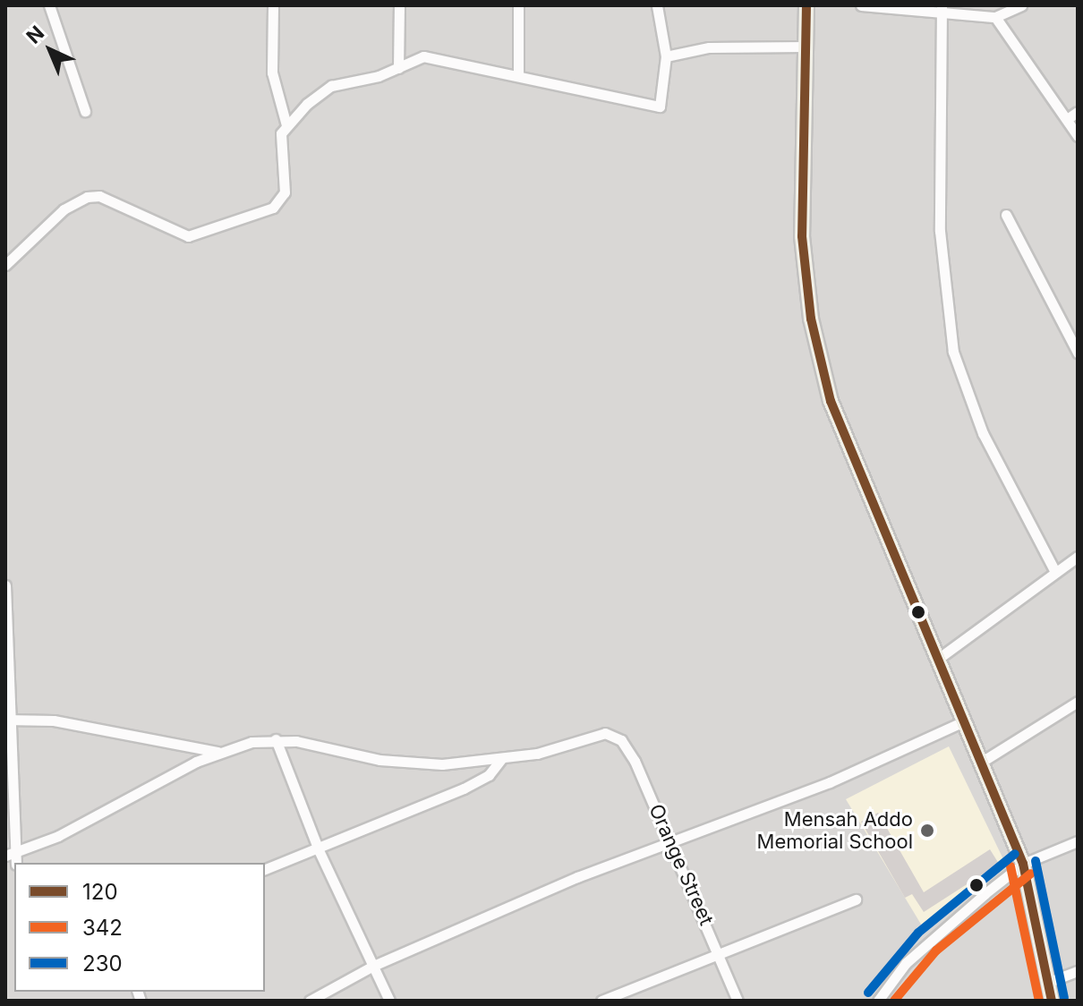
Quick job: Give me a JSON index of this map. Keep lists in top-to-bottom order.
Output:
{
  "streets": {
    "street": ["Orange Street"]
  },
  "places": ["Mensah Addo Memorial School"],
  "lines": ["transit line 120", "transit line 230", "transit line 342"],
  "legend": ["120", "342", "230"],
  "north": "top left"
}
